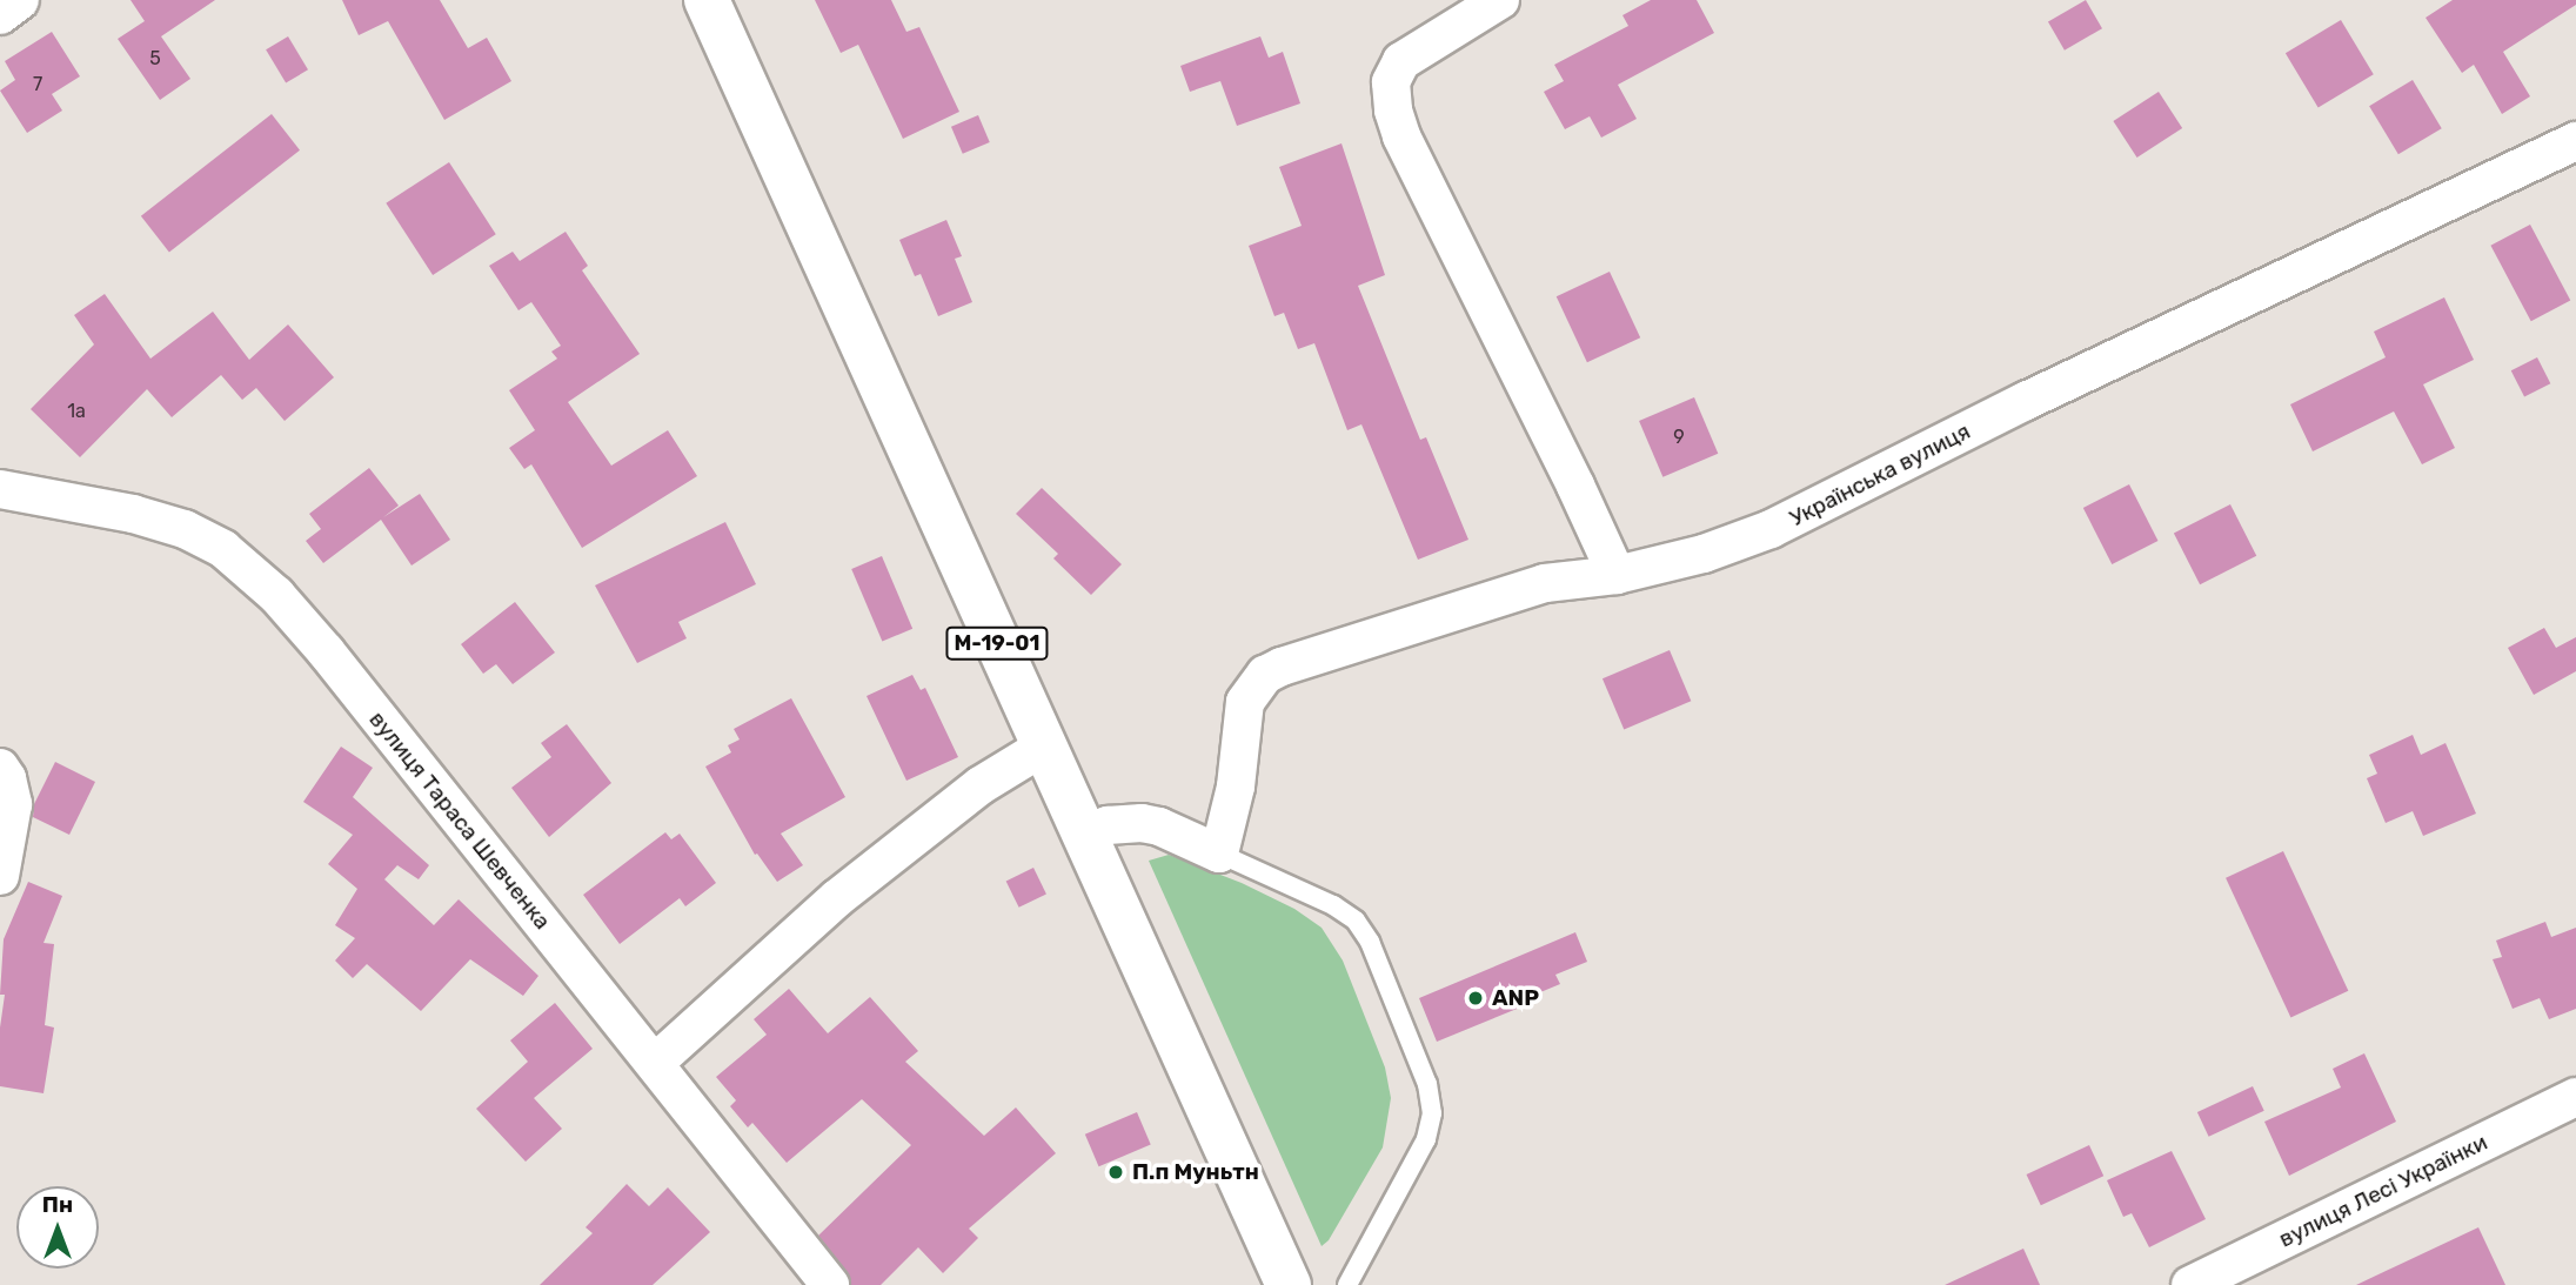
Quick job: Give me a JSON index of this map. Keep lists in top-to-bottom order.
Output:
{
  "streets": {
    "main road": ["М-19-01"],
    "street": ["Українська вулиця", "вулиця Тараса Шевченка", "вулиця Лесі Українки"]
  },
  "places": ["ANP", "П.п Муньтн"],
  "house_numbers": [
    "5",
    "7",
    "1а",
    "9"
  ],
  "north": "top"
}
